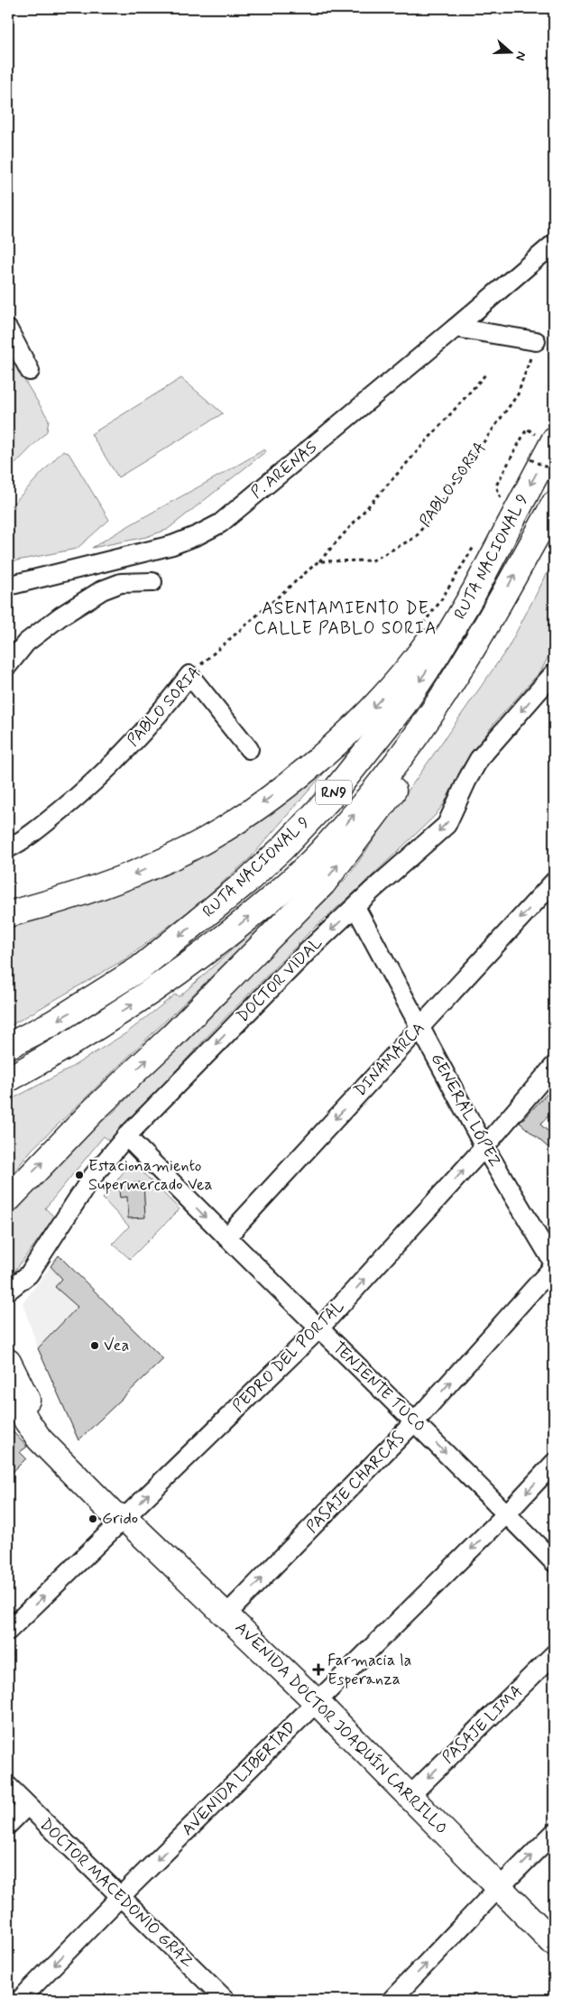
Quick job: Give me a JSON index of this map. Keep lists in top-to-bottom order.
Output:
{
  "streets": {
    "main road": ["RUTA NACIONAL 9", "RN9", "AVENIDA DOCTOR JOAQUÍN CARRILLO"],
    "street": [
      "P. ARENAS",
      "PABLO SORIA",
      "DOCTOR VIDAL",
      "DINAMARCA",
      "GENERAL LÓPEZ",
      "PEDRO DEL PORTAL",
      "TENIENTE TUCO",
      "PASAJE CHARCAS",
      "PASAJE LIMA",
      "AVENIDA LIBERTAD",
      "DOCTOR MACEDONIO GRAZ"
    ]
  },
  "crossings": [
    ["DOCTOR VIDAL", "GENERAL LÓPEZ"],
    ["DOCTOR VIDAL", "TENIENTE TUCO"],
    ["DINAMARCA", "GENERAL LÓPEZ"],
    ["DINAMARCA", "TENIENTE TUCO"],
    ["GENERAL LÓPEZ", "PEDRO DEL PORTAL"],
    ["GENERAL LÓPEZ", "PASAJE CHARCAS"],
    ["PEDRO DEL PORTAL", "TENIENTE TUCO"],
    ["PEDRO DEL PORTAL", "AVENIDA DOCTOR JOAQUÍN CARRILLO"],
    ["TENIENTE TUCO", "PASAJE CHARCAS"],
    ["TENIENTE TUCO", "AVENIDA LIBERTAD"],
    ["PASAJE CHARCAS", "AVENIDA DOCTOR JOAQUÍN CARRILLO"],
    ["PASAJE LIMA", "AVENIDA DOCTOR JOAQUÍN CARRILLO"],
    ["AVENIDA DOCTOR JOAQUÍN CARRILLO", "AVENIDA LIBERTAD"],
    ["AVENIDA LIBERTAD", "DOCTOR MACEDONIO GRAZ"]
  ],
  "one_way": [
    "DOCTOR VIDAL",
    "DINAMARCA",
    "PEDRO DEL PORTAL",
    "TENIENTE TUCO",
    "PASAJE CHARCAS",
    "AVENIDA LIBERTAD"
  ],
  "districts": ["ASENTAMIENTO DE CALLE PABLO SORIA"],
  "places": {
    "other": ["Estacionamiento Supermercado Vea", "Vea", "Grido"],
    "health": ["Farmacia la Esperanza"]
  },
  "north": "right"
}
